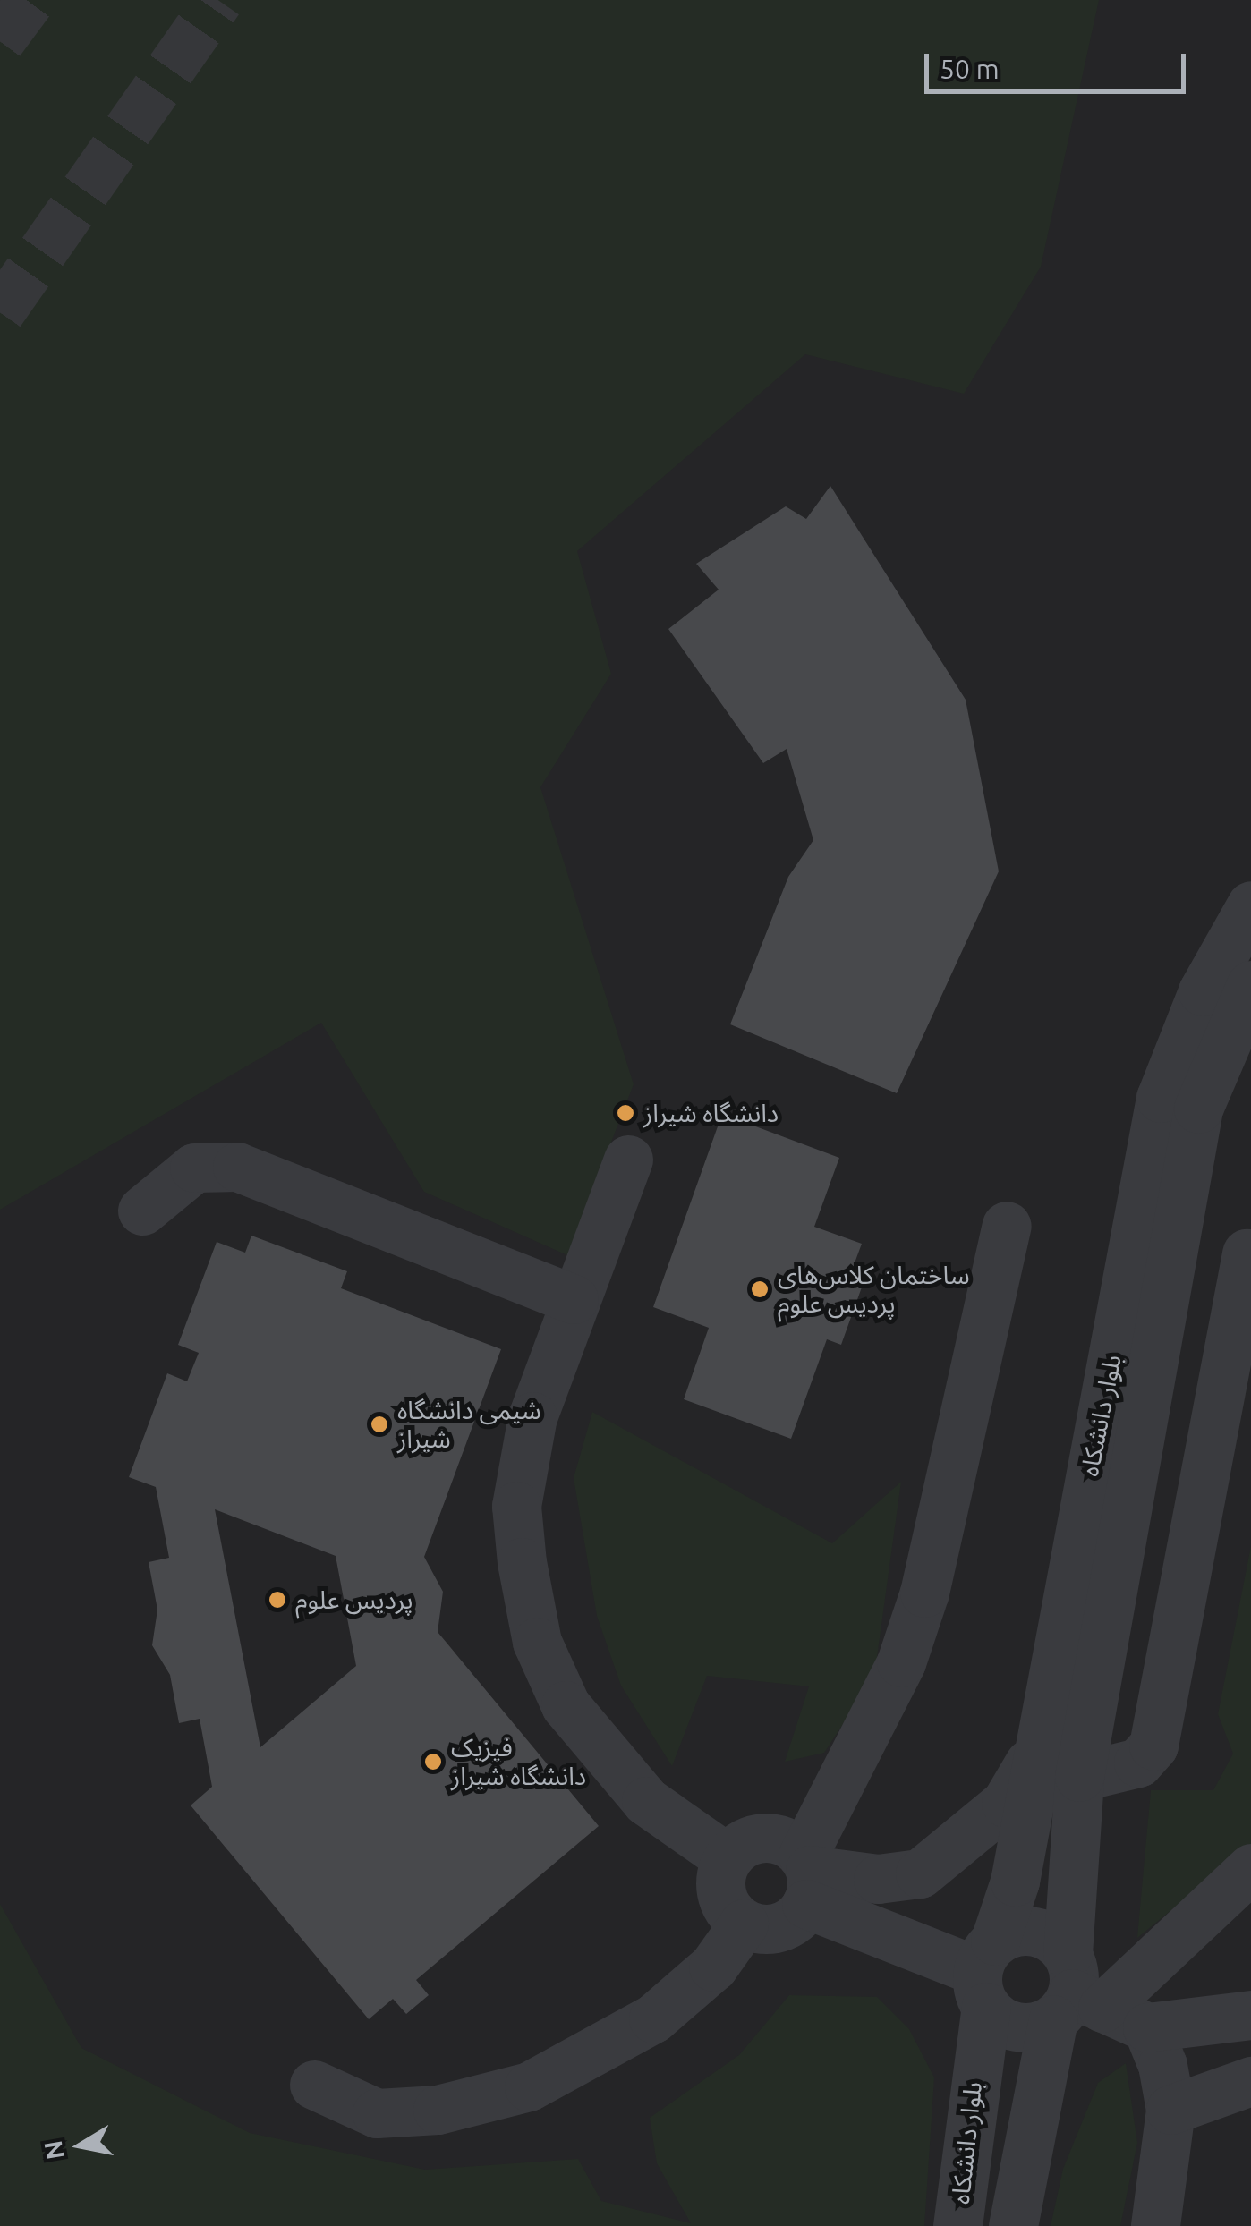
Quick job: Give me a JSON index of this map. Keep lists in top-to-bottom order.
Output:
{
  "streets": {
    "street": ["بلوار دانشکاه"]
  },
  "places": [
    "دانشگاه شیراز",
    "ساختمان کلاس‌های پردیس علوم",
    "شیمى دانشگاه شیراز",
    "پردیس علوم",
    "فیزیک دانشگاه شیراز"
  ],
  "scale_bar": "50 m",
  "north": "left"
}
